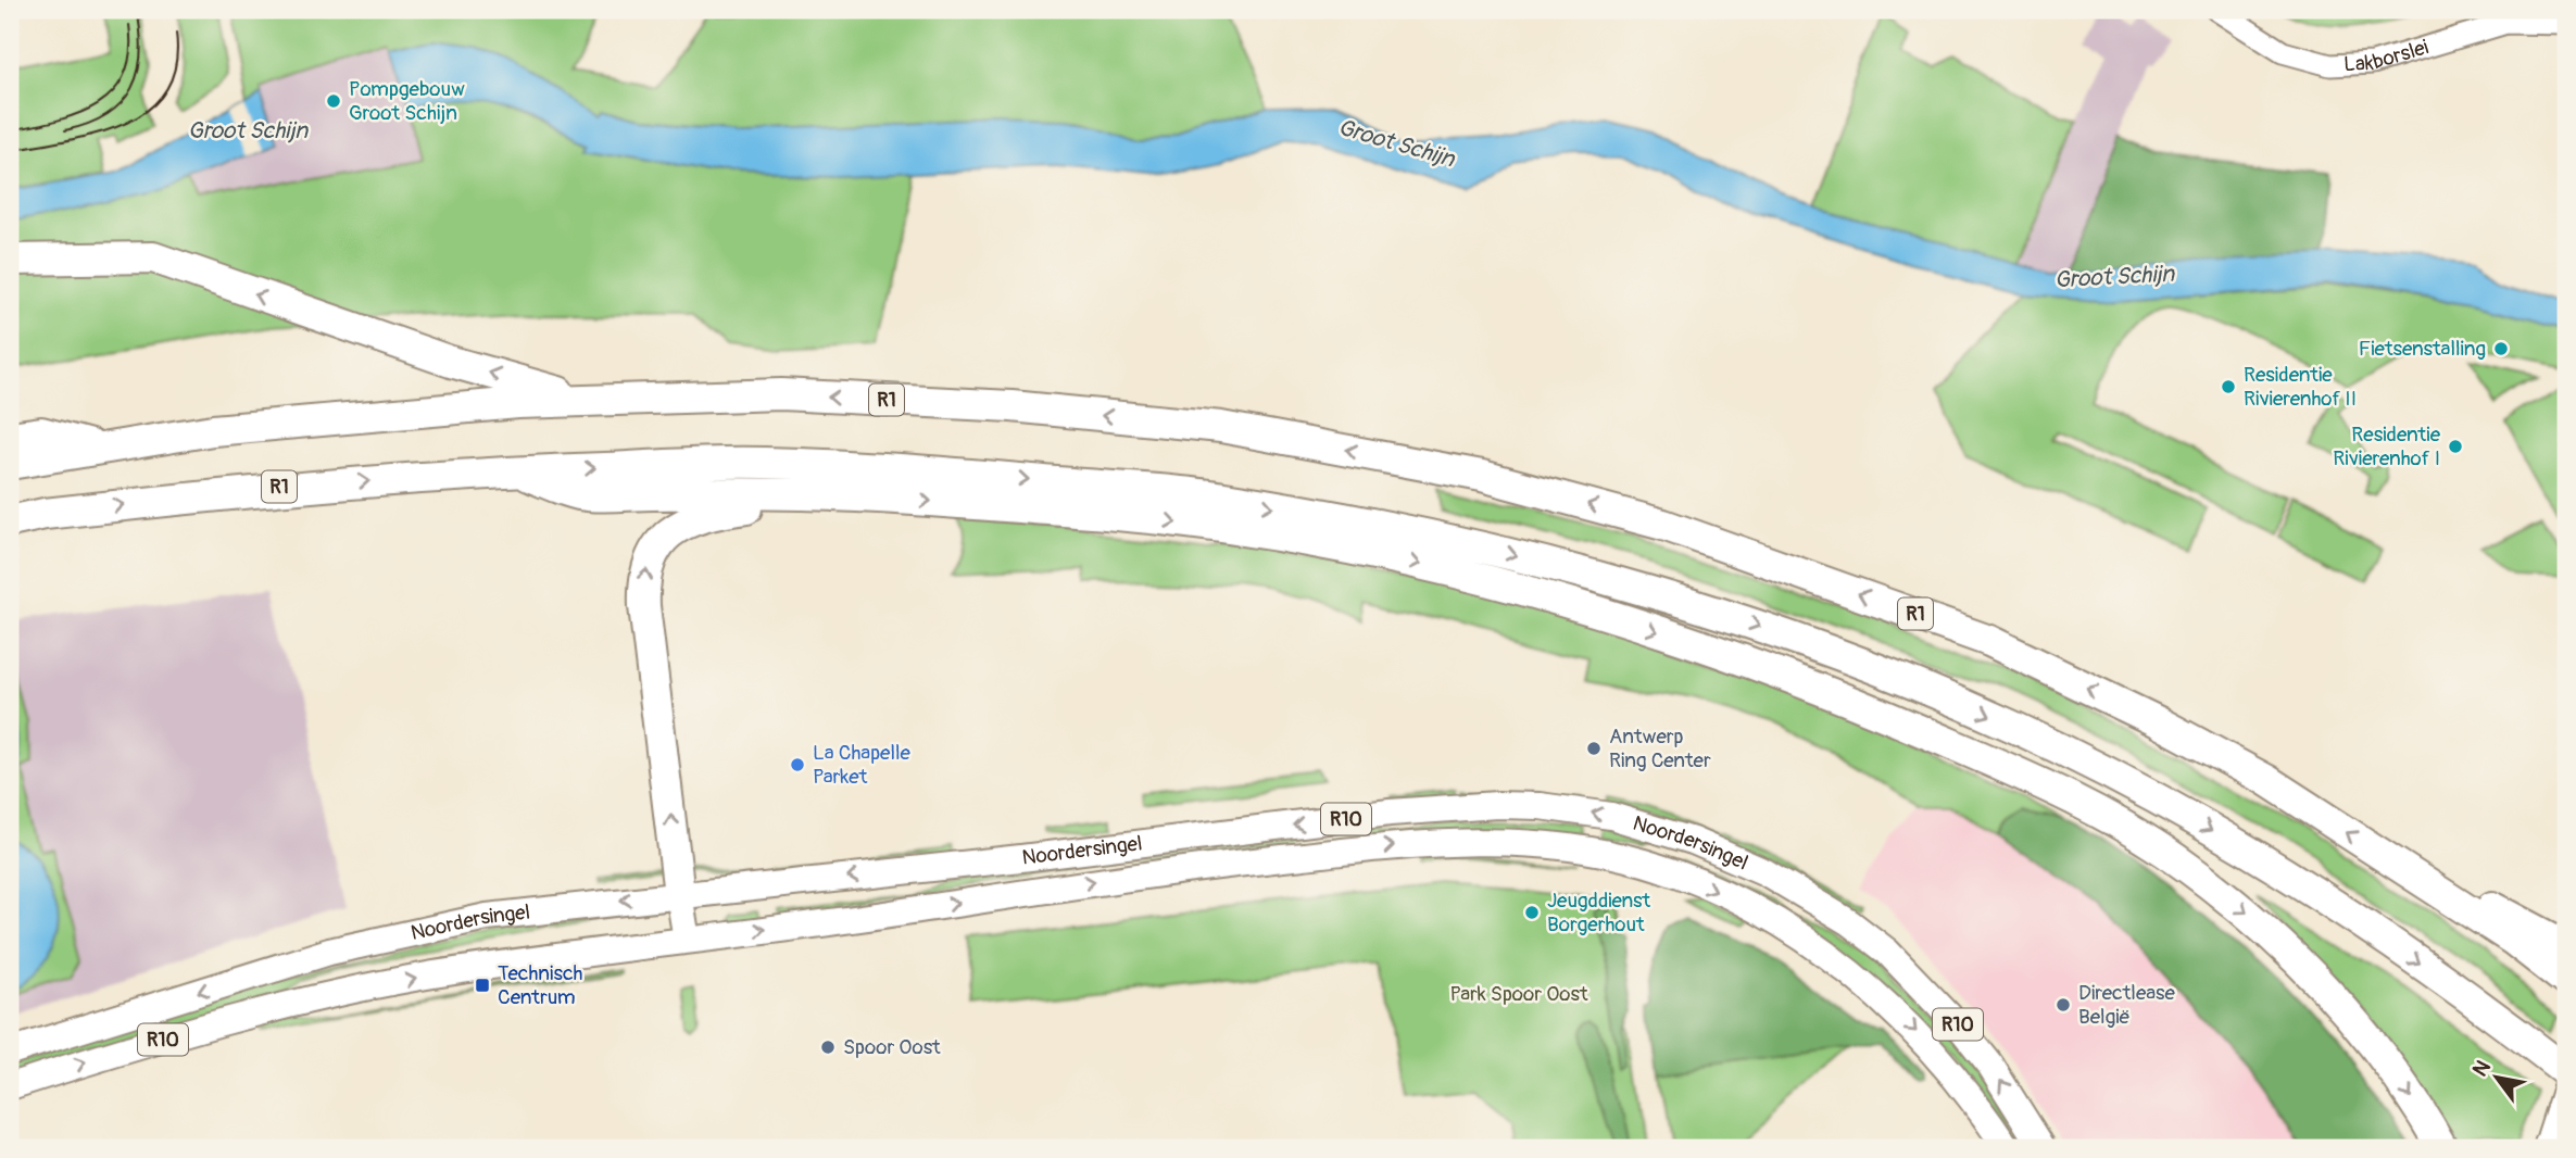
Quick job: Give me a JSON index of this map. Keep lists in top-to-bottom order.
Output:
{
  "streets": {
    "highway": ["R1"],
    "main road": ["R10", "Noordersingel"],
    "street": ["Lakborslei"]
  },
  "water": ["Groot Schijn"],
  "parks": ["Park Spoor Oost"],
  "places": {
    "other": [
      "Pompgebouw Groot Schijn",
      "Fietsenstalling",
      "Residentie Rivierenhof II",
      "Residentie Rivierenhof I",
      "Antwerp Ring Center",
      "La Chapelle Parket",
      "Jeugddienst Borgerhout",
      "Directlease België",
      "Spoor Oost"
    ],
    "transit": ["Technisch Centrum"]
  },
  "north": "top left"
}
